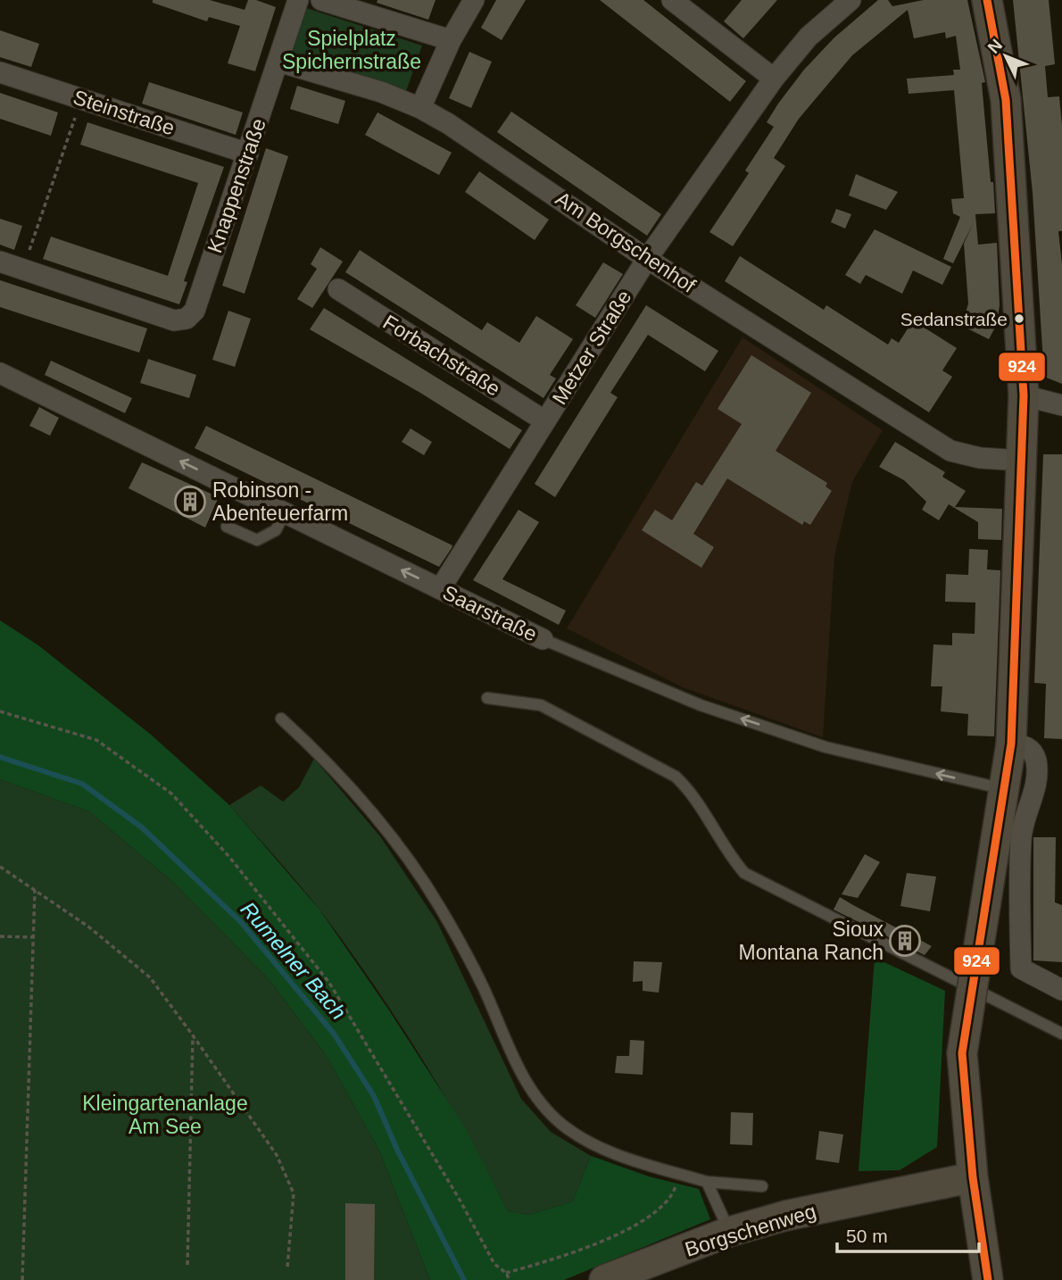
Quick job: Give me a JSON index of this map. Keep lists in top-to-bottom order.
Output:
{
  "streets": {
    "street": [
      "Steinstraße",
      "Knappenstraße",
      "Am Borgschenhof",
      "Metzer Straße",
      "Forbachstraße",
      "Saarstraße",
      "Borgschenweg"
    ]
  },
  "crossings": [
    ["Steinstraße", "Knappenstraße"],
    ["Knappenstraße", "Am Borgschenhof"],
    ["Am Borgschenhof", "Metzer Straße"],
    ["Metzer Straße", "Forbachstraße"],
    ["Metzer Straße", "Saarstraße"]
  ],
  "one_way": ["Saarstraße"],
  "water": ["Rumelner Bach"],
  "parks": ["Spielplatz Spichernstraße", "Kleingartenanlage Am See"],
  "places": {
    "other": ["Sedanstraße"],
    "building": ["Robinson - Abenteuerfarm", "Sioux Montana Ranch"]
  },
  "lines": ["transit line 924"],
  "scale_bar": "50 m",
  "north": "top left"
}
